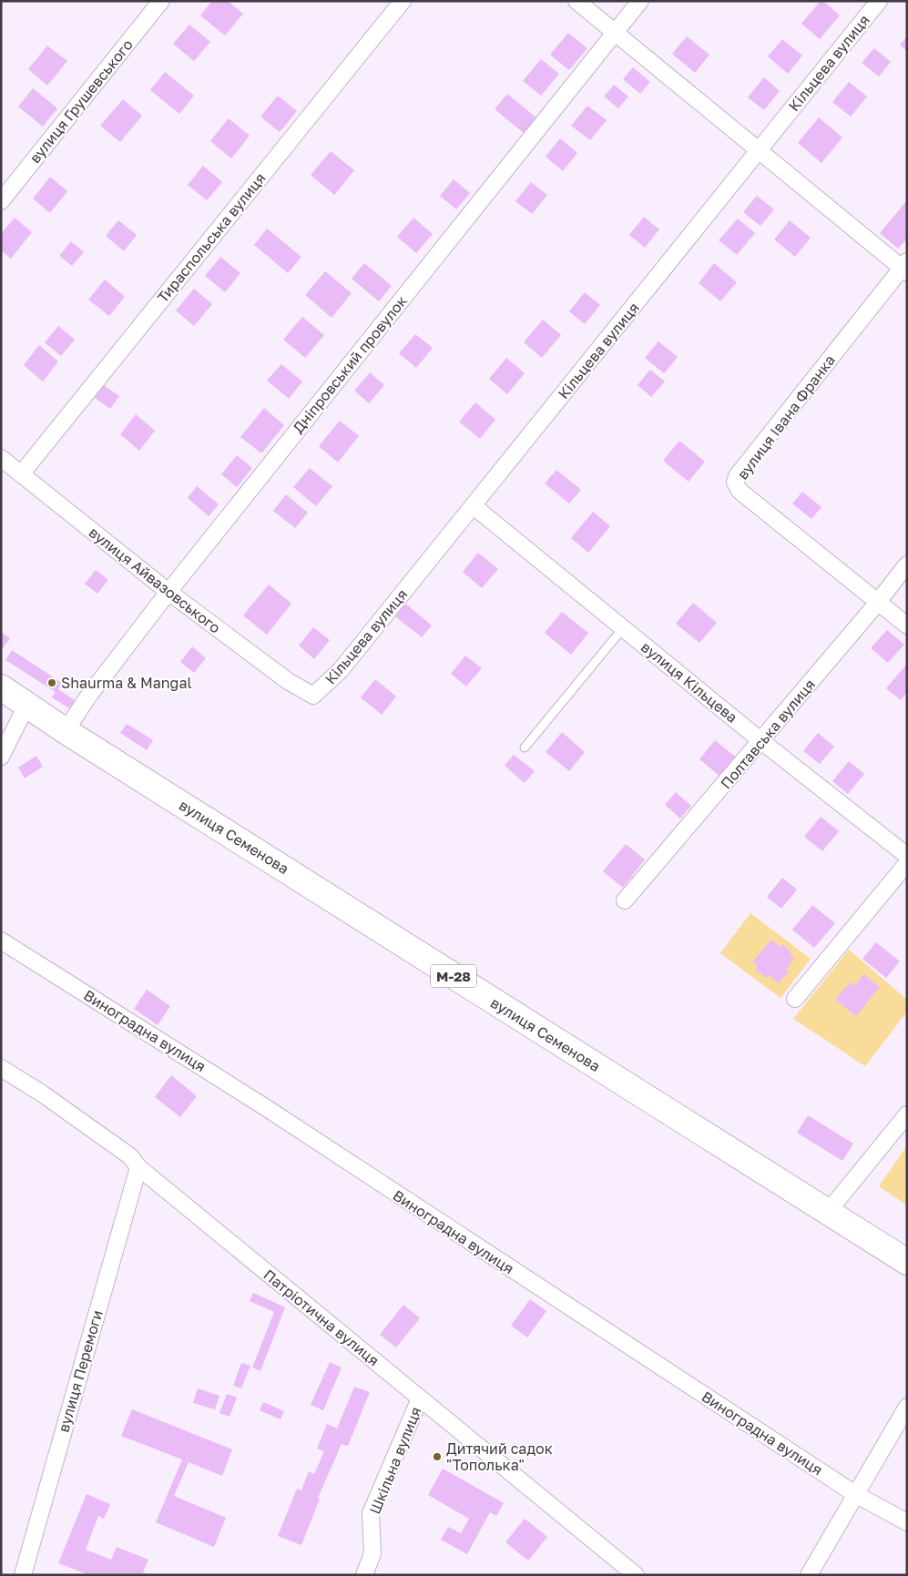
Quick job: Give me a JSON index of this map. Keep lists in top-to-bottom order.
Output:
{
  "streets": {
    "highway": ["вулиця Семенова", "М-28"],
    "street": [
      "Кільцева вулиця",
      "вулиця Грушевського",
      "Тираспольська вулиця",
      "Дніпровський провулок",
      "вулиця Івана Франка",
      "вулиця Айвазовського",
      "вулиця Кільцева",
      "Полтавська вулиця",
      "Виноградна вулиця",
      "Патріотична вулиця",
      "вулиця Перемоги",
      "Шкільна вулиця"
    ]
  },
  "crossings": [
    ["Кільцева вулиця", "вулиця Айвазовського"],
    ["Кільцева вулиця", "вулиця Кільцева"],
    ["Тираспольська вулиця", "вулиця Айвазовського"],
    ["Дніпровський провулок", "вулиця Айвазовського"],
    ["Дніпровський провулок", "вулиця Семенова"],
    ["вулиця Івана Франка", "Полтавська вулиця"],
    ["вулиця Кільцева", "Полтавська вулиця"],
    ["Патріотична вулиця", "вулиця Перемоги"],
    ["Патріотична вулиця", "Шкільна вулиця"]
  ],
  "places": ["Shaurma & Mangal", "Дитячий садок \"Тополька\""]
}
